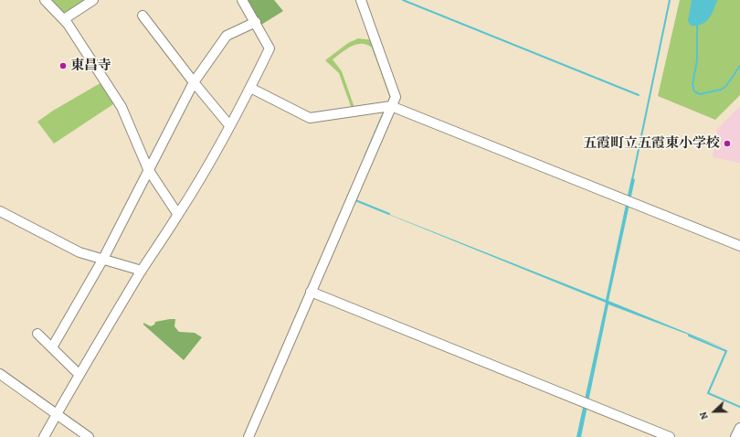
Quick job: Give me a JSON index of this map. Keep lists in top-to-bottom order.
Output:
{
  "places": ["東昌寺", "五霞町立五霞東小学校"],
  "north": "left"
}
